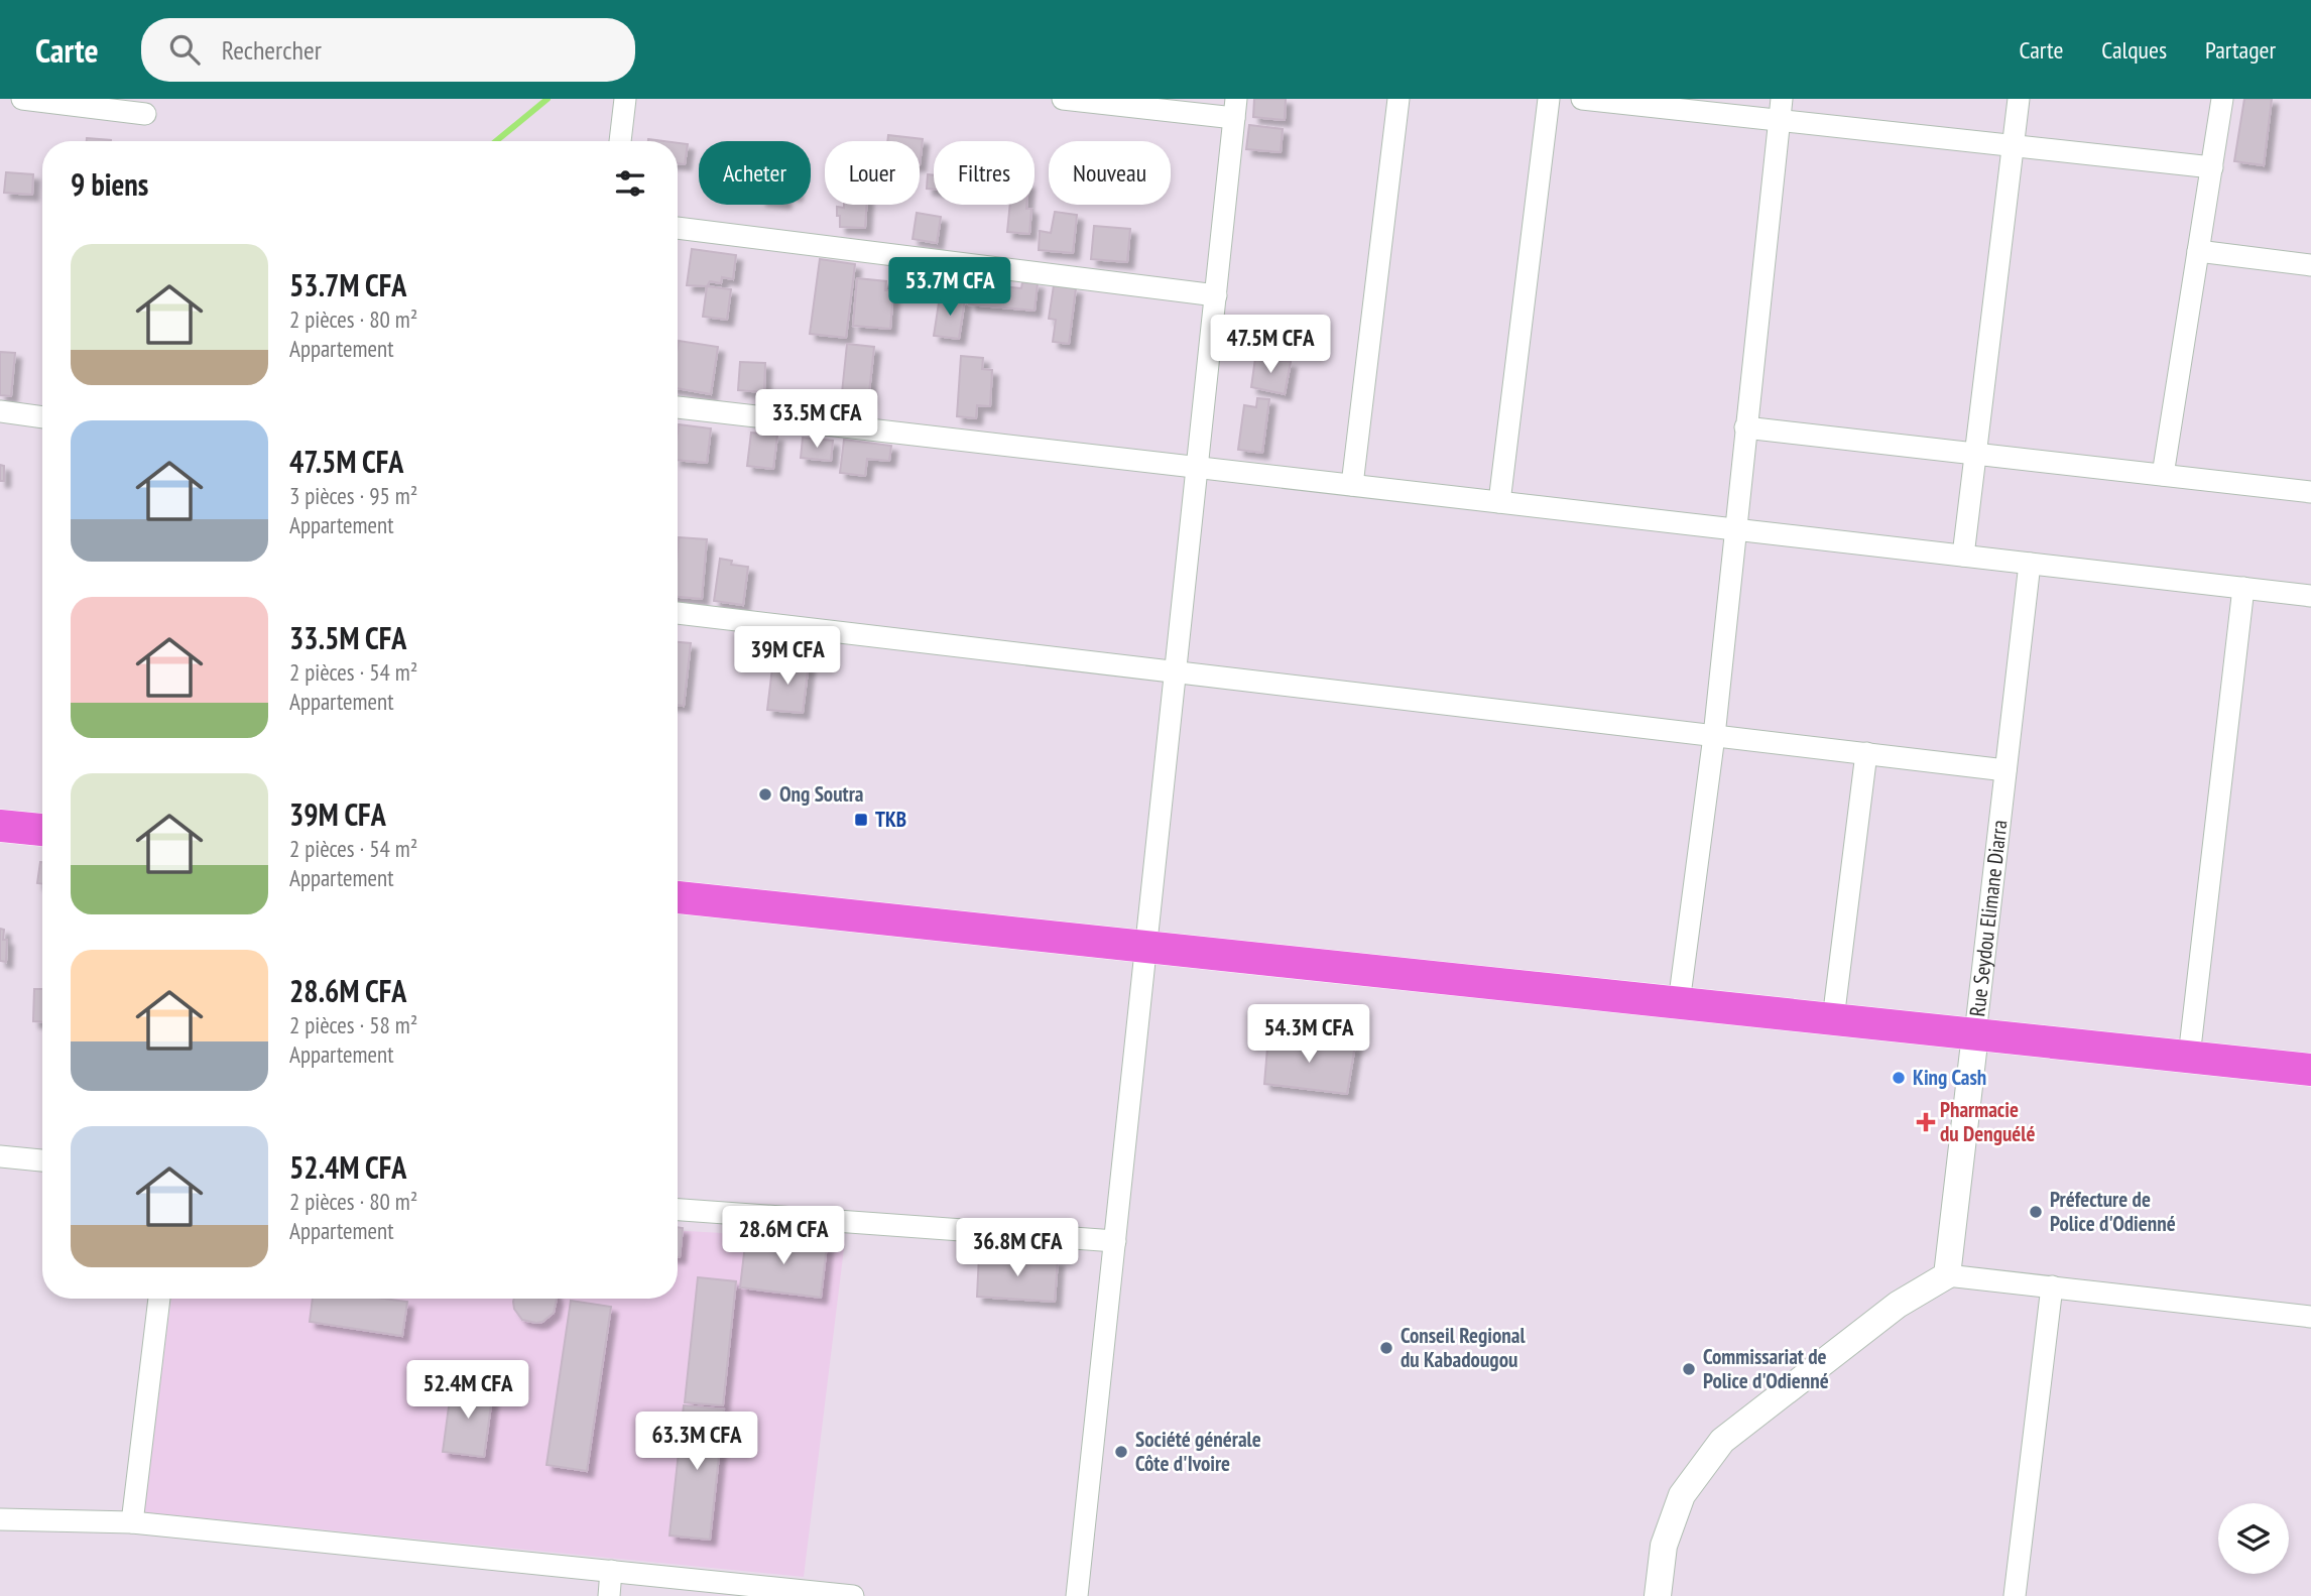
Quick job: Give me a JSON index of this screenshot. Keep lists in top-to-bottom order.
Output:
{
  "streets": {
    "street": ["Rue Seydou Elimane Diarra"]
  },
  "places": {
    "other": [
      "Ong Soutra",
      "King Cash",
      "Préfecture de Police d'Odienné",
      "Conseil Regional du Kabadougou",
      "Commissariat de Police d'Odienné",
      "Société générale Côte d'Ivoire"
    ],
    "transit": ["TKB"],
    "health": ["Pharmacie du Denguélé"]
  },
  "page": {
    "header": "Carte",
    "search": "Rechercher",
    "nav": ["Carte", "Calques", "Partager"],
    "chip": [
      "Acheter",
      "Louer",
      "Filtres",
      "Nouveau"
    ],
    "heading": "9 biens",
    "list": [
      {
        "name": "53.7M CFA",
        "note": "2 pièces · 80 m² · Appartement"
      },
      {
        "name": "47.5M CFA",
        "note": "3 pièces · 95 m² · Appartement"
      },
      {
        "name": "33.5M CFA",
        "note": "2 pièces · 54 m² · Appartement"
      },
      {
        "name": "39M CFA",
        "note": "2 pièces · 54 m² · Appartement"
      },
      {
        "name": "28.6M CFA",
        "note": "2 pièces · 58 m² · Appartement"
      },
      {
        "name": "52.4M CFA",
        "note": "2 pièces · 80 m² · Appartement"
      }
    ],
    "price": [
      "53.7M CFA",
      "47.5M CFA",
      "33.5M CFA",
      "39M CFA",
      "54.3M CFA",
      "28.6M CFA",
      "36.8M CFA",
      "52.4M CFA",
      "63.3M CFA"
    ]
  }
}
